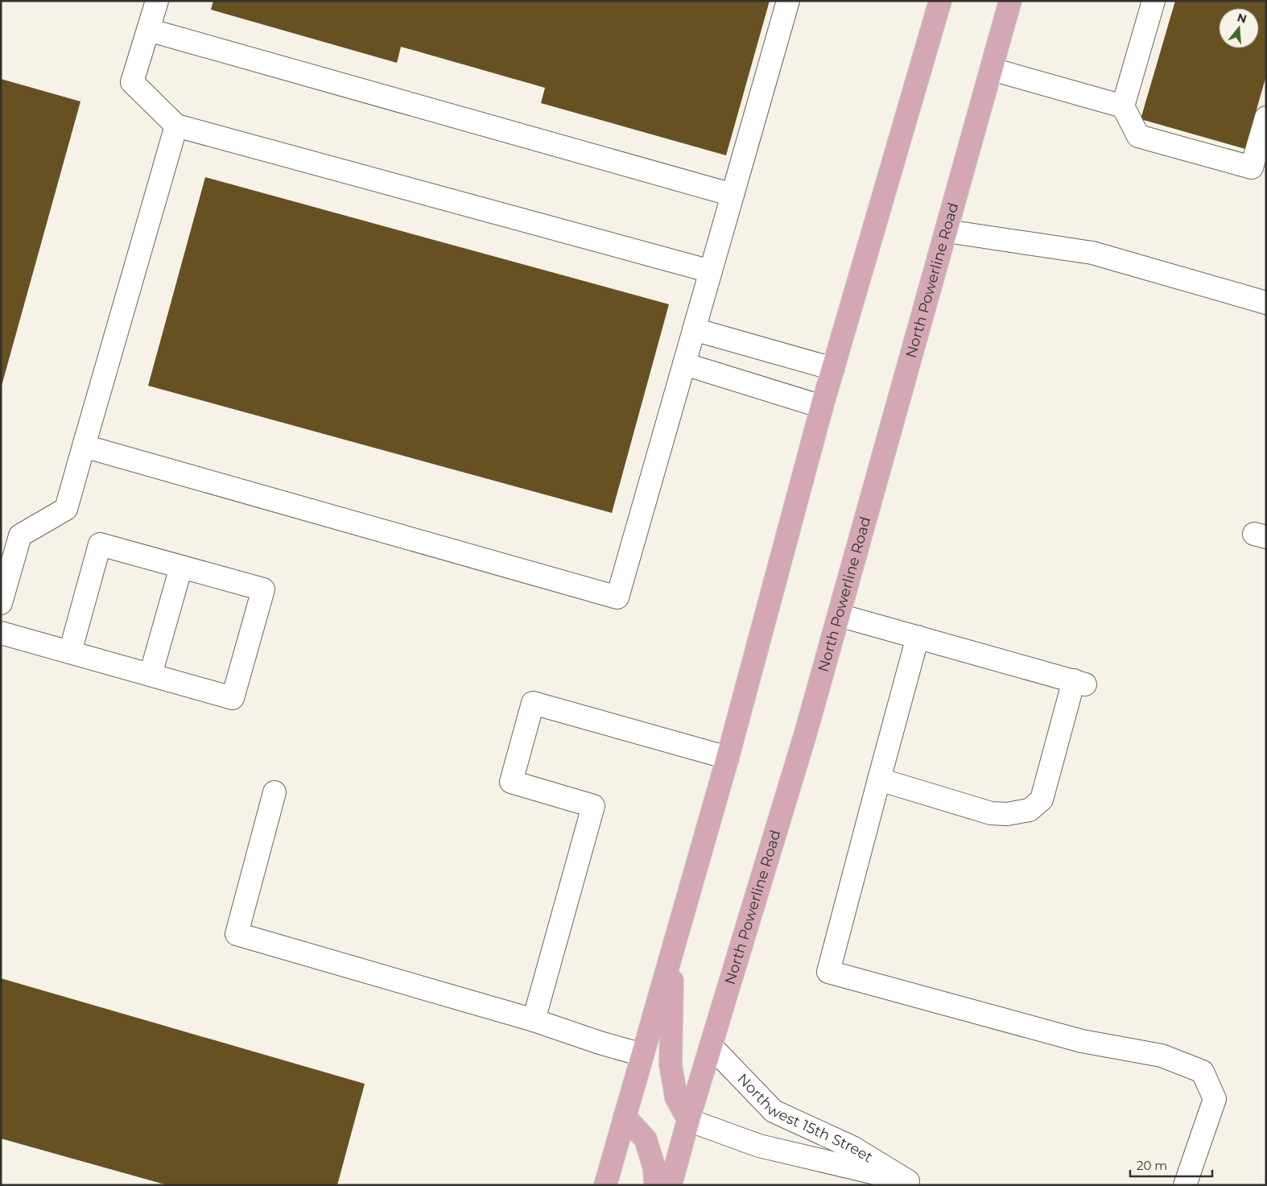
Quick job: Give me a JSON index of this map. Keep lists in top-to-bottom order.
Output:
{
  "streets": {
    "main road": ["North Powerline Road"],
    "street": ["Northwest 15th Street"]
  },
  "crossings": [
    ["North Powerline Road", "Northwest 15th Street"]
  ],
  "scale_bar": "20 m",
  "north": "top"
}
